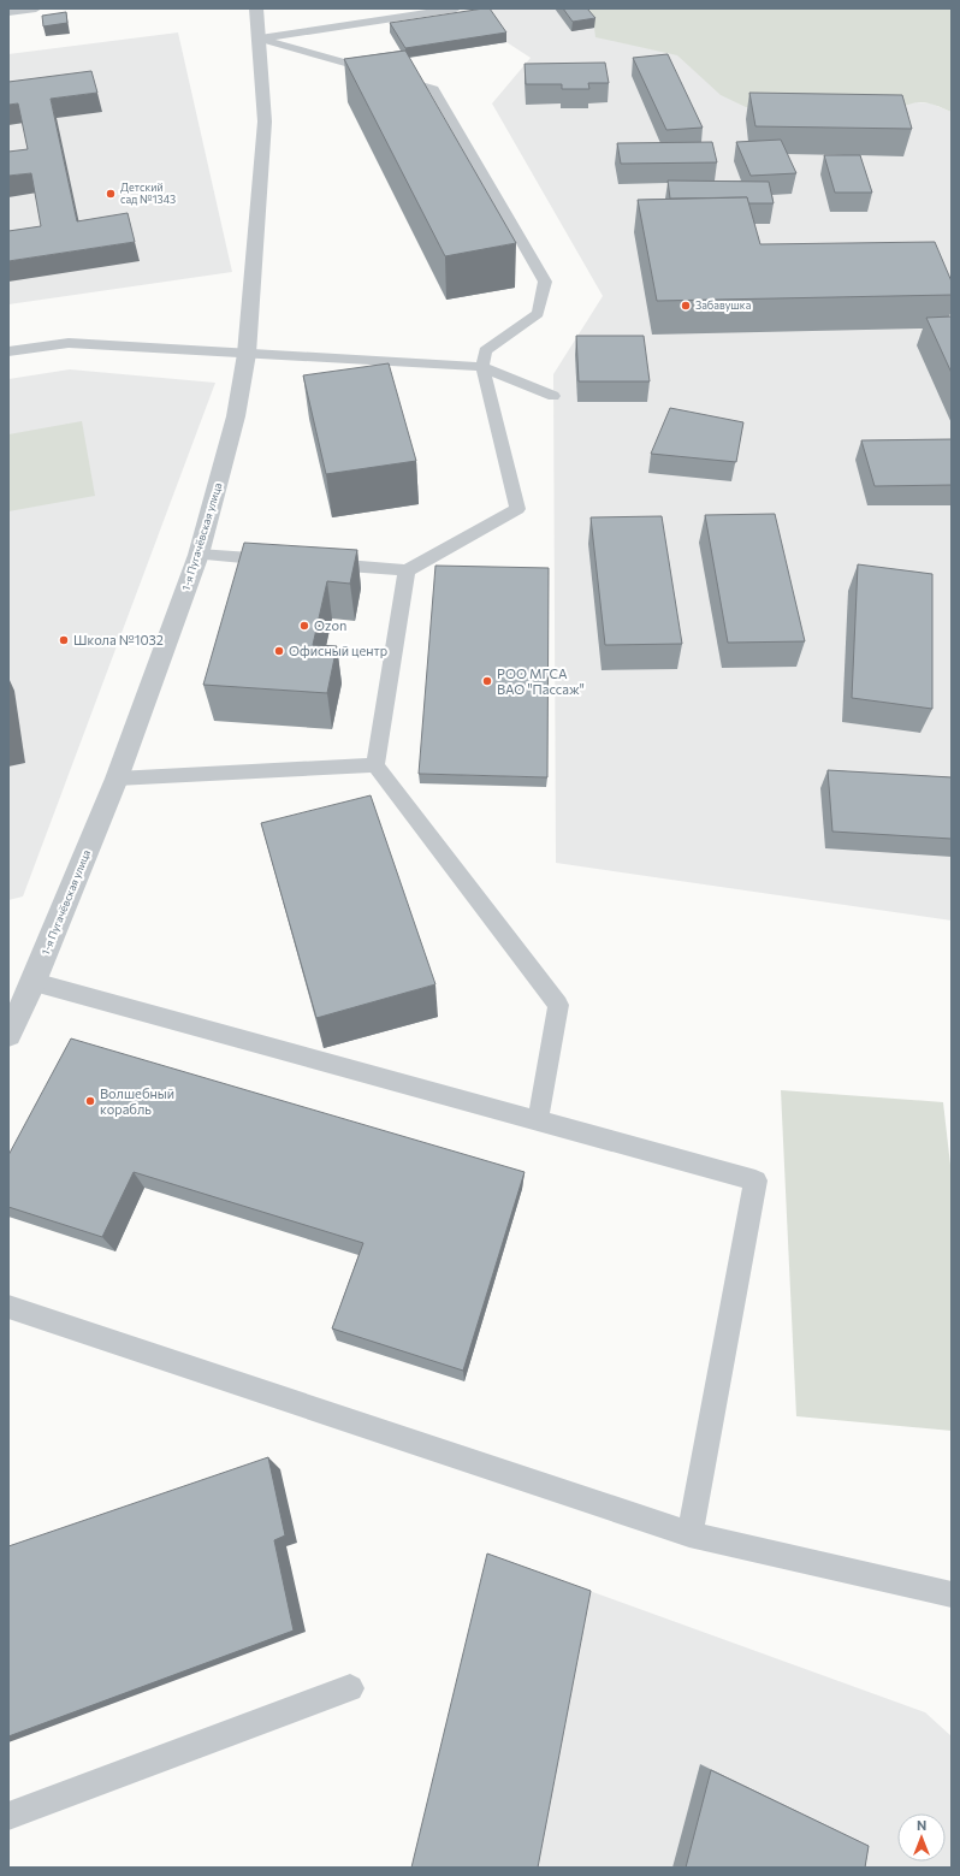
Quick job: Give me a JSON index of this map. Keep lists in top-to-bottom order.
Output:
{
  "streets": {
    "street": ["1-я Пугачёвская улица"]
  },
  "places": [
    "Детский сад №1343",
    "Забавушка",
    "Ozon",
    "Школа №1032",
    "Офисный центр",
    "РОО МГСА ВАО \"Пассаж\"",
    "Волшебный корабль"
  ],
  "north": "top"
}
